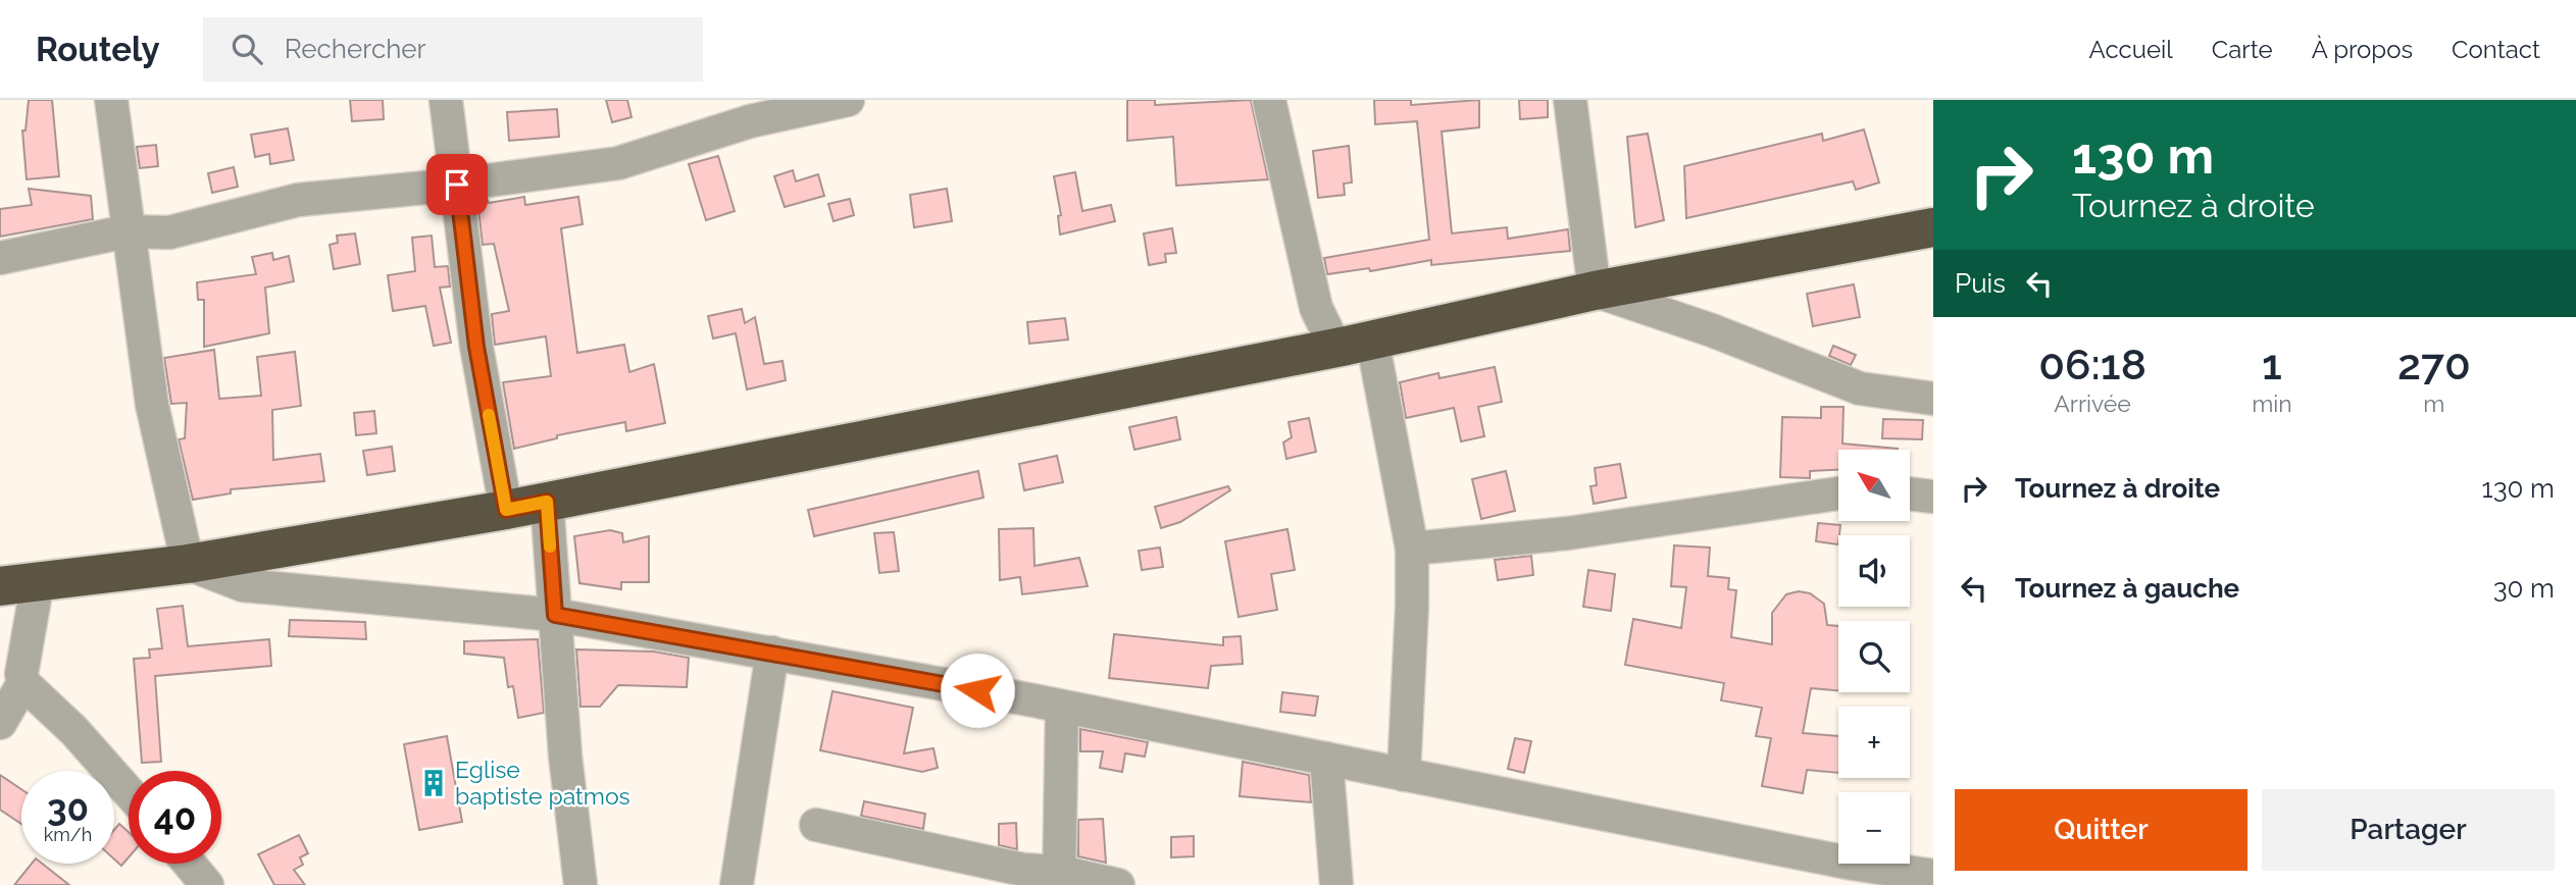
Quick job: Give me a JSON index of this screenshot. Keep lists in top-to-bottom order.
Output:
{
  "places": {
    "building": ["Eglise baptiste patmos"]
  },
  "north": "top left",
  "page": {
    "header": "Routely",
    "search": "Rechercher",
    "nav": [
      "Accueil",
      "Carte",
      "À propos",
      "Contact"
    ],
    "turn": ["130 m", "Tournez à droite"],
    "then": "Puis",
    "eta": [
      "06:18",
      "Arrivée",
      "1",
      "min",
      "270",
      "m"
    ],
    "list": [
      {
        "name": "Tournez à droite",
        "value": "130 m"
      },
      {
        "name": "Tournez à gauche",
        "value": "30 m"
      }
    ],
    "map_buttons": ["+", "−"],
    "speed": "30 km/h",
    "limit": "40",
    "buttons": ["Quitter", "Partager"]
  }
}
